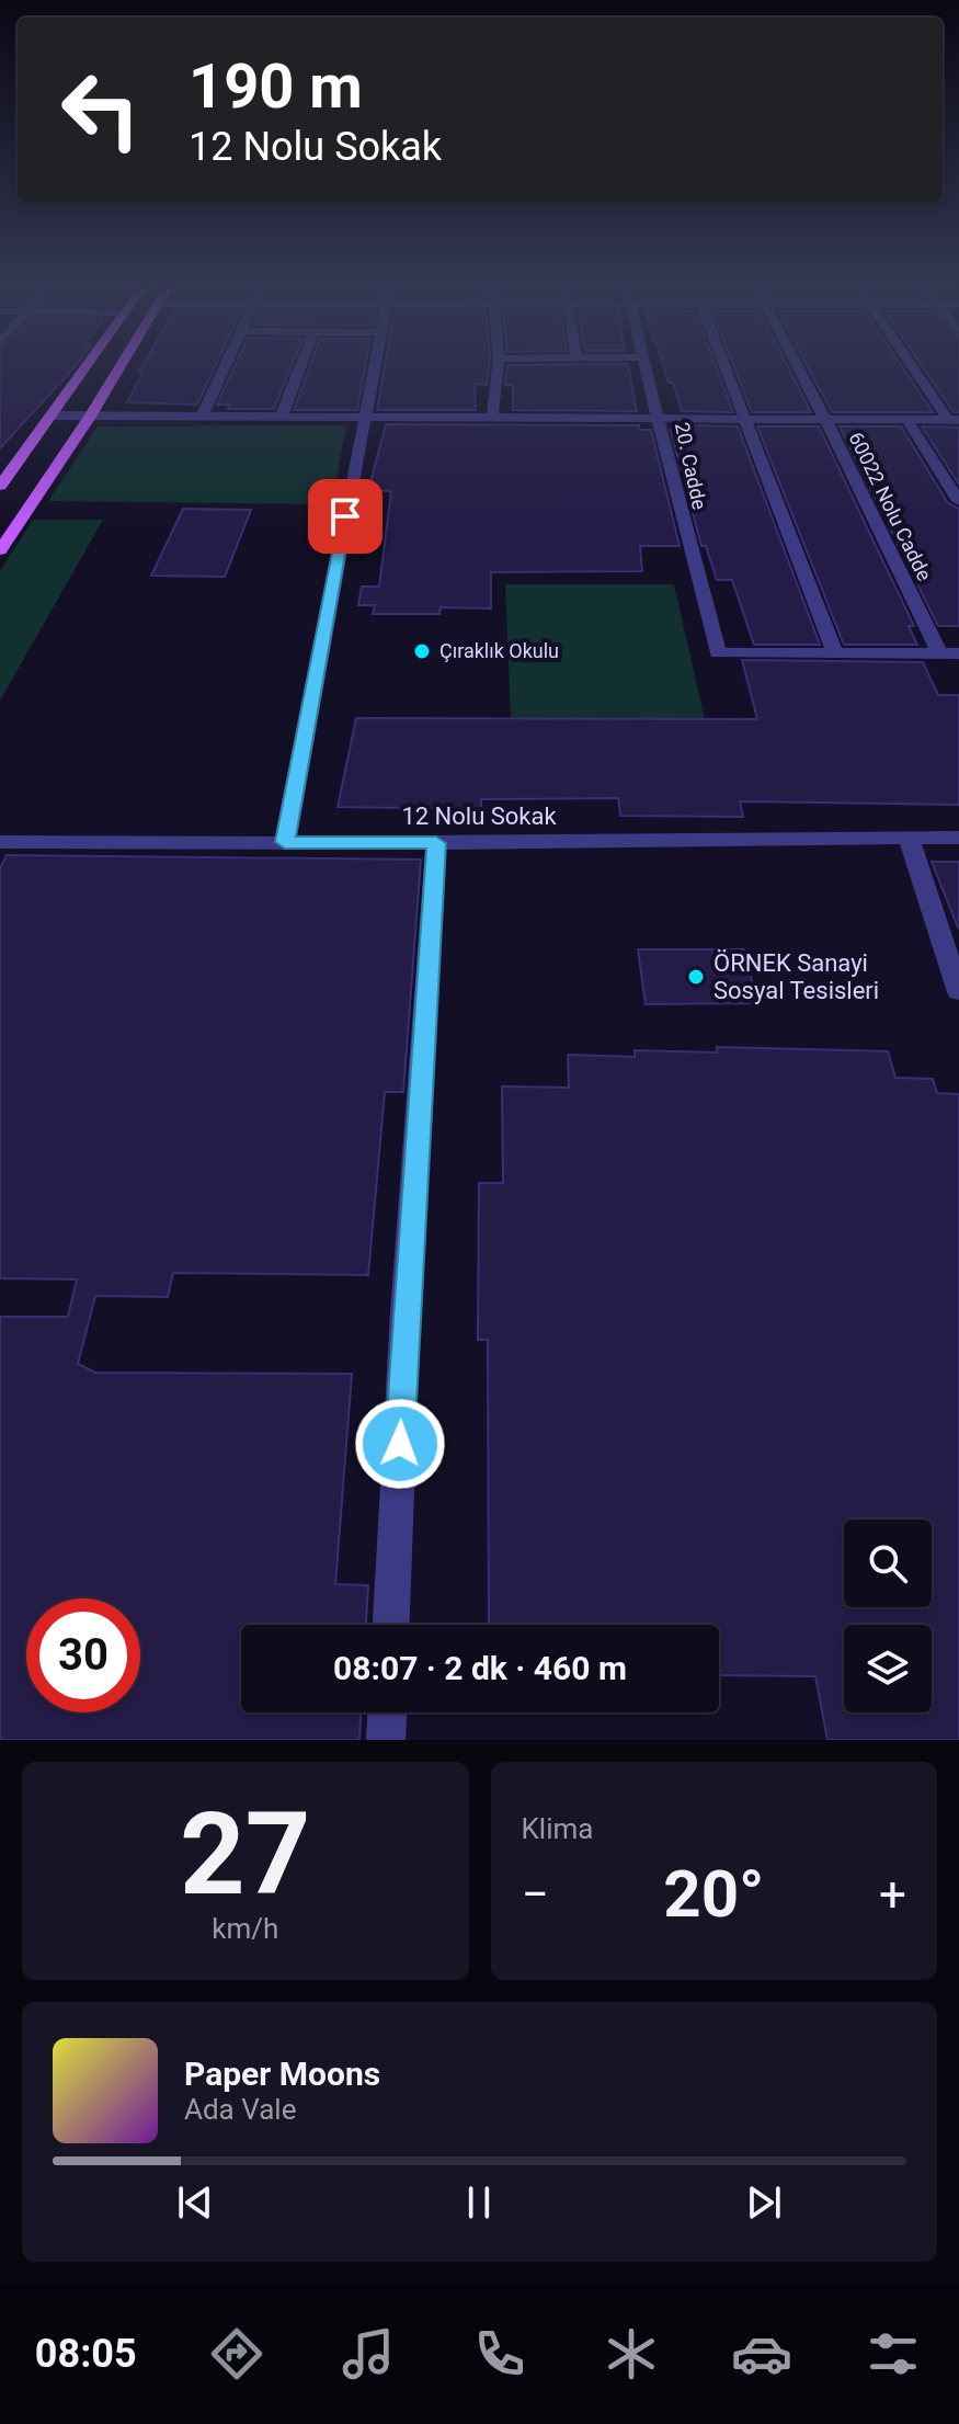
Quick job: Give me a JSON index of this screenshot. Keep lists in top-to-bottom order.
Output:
{
  "streets": {
    "street": ["20. Cadde", "60022 Nolu Cadde", "12 Nolu Sokak"]
  },
  "places": ["Çıraklık Okulu", "ÖRNEK Sanayi Sosyal Tesisleri"],
  "page": {
    "turn": ["190 m", "12 Nolu Sokak"],
    "limit": "30",
    "trip": "08:07 · 2 dk · 460 m",
    "tile": [
      ["27", "km/h"],
      "Klima"
    ],
    "heat": ["−", "20°", "+"],
    "song": ["Paper Moons", "Ada Vale"],
    "tabs": "08:05"
  }
}
